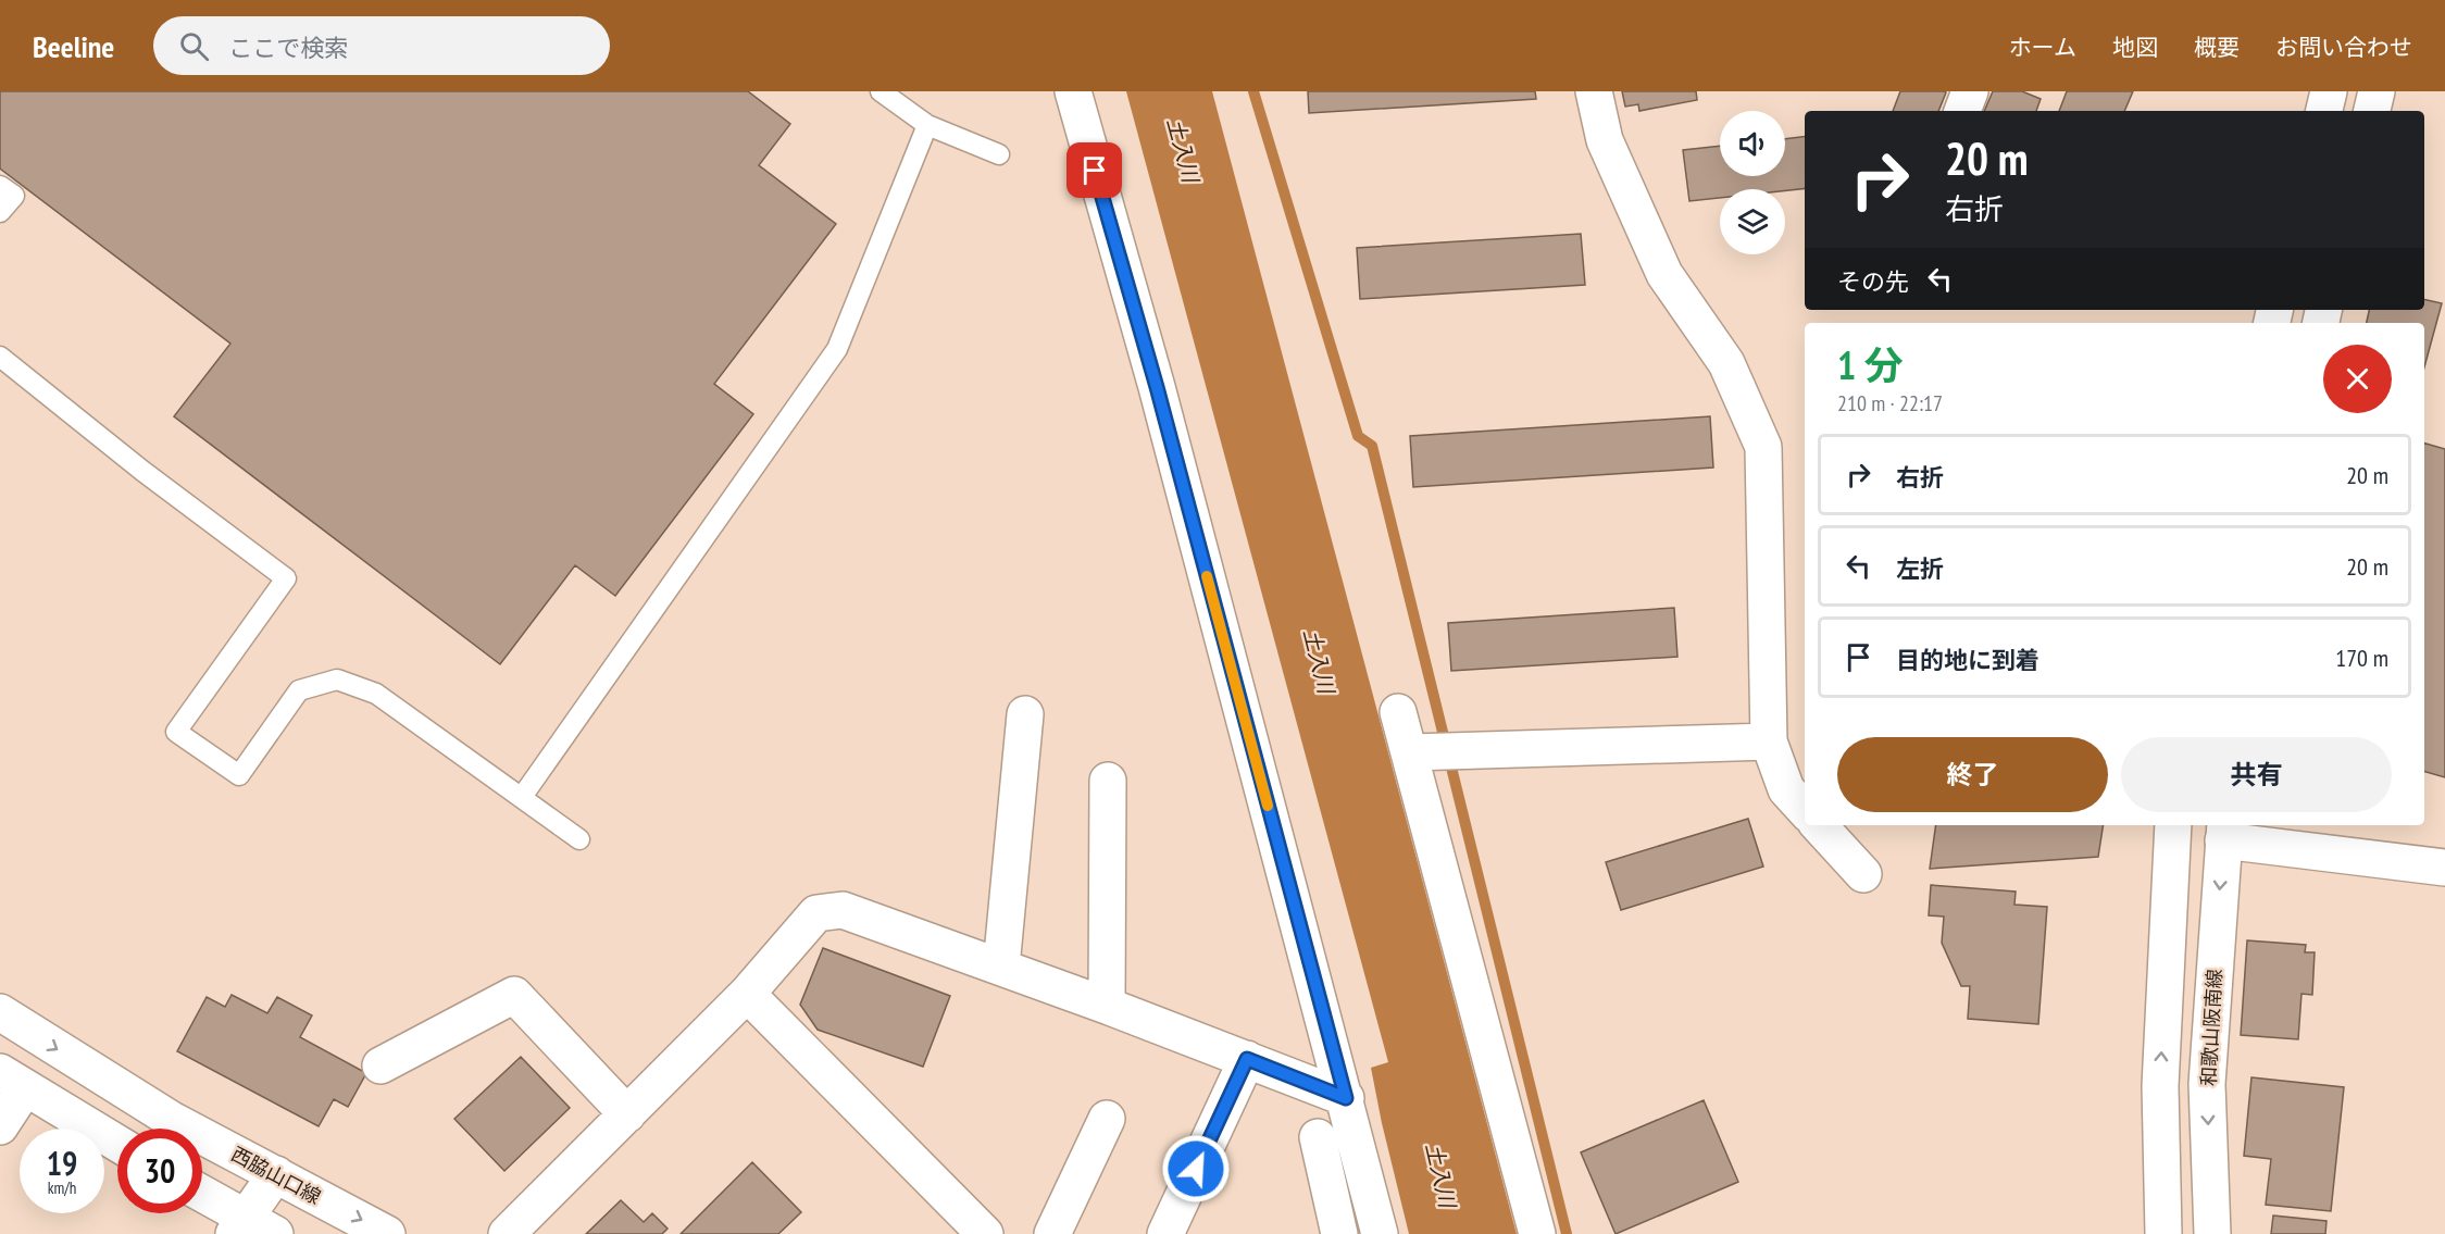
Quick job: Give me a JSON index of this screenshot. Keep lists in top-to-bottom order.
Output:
{
  "streets": {
    "street": ["和歌山阪南線", "西脇山口線"]
  },
  "water": ["土入川"],
  "page": {
    "header": "Beeline",
    "search": "ここで検索",
    "nav": [
      "ホーム",
      "地図",
      "概要",
      "お問い合わせ"
    ],
    "turn": ["20 m", "右折"],
    "then": "その先",
    "heading": ["1 分", "210 m · 22:17"],
    "list": [
      {
        "name": "右折",
        "value": "20 m"
      },
      {
        "name": "左折",
        "value": "20 m"
      },
      {
        "name": "目的地に到着",
        "value": "170 m"
      }
    ],
    "buttons": ["終了", "共有"],
    "speed": "19 km/h",
    "limit": "30"
  }
}
